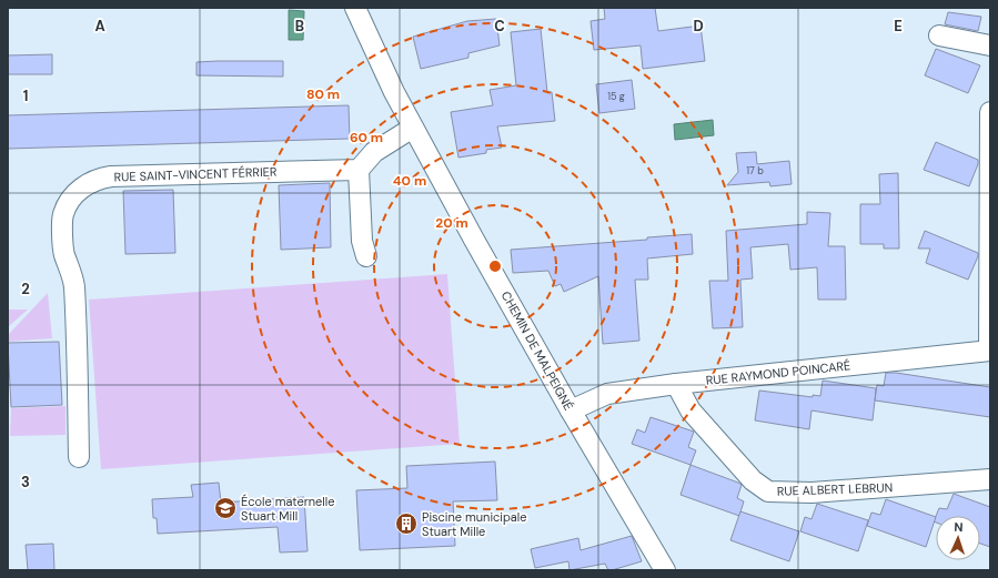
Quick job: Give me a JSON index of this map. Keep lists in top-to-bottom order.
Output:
{
  "streets": {
    "street": [
      "RUE SAINT-VINCENT FÉRRIER",
      "CHEMIN DE MALPEIGNÉ",
      "RUE RAYMOND POINCARÉ",
      "RUE ALBERT LEBRUN"
    ]
  },
  "crossings": [
    ["CHEMIN DE MALPEIGNÉ", "RUE RAYMOND POINCARÉ"],
    ["RUE RAYMOND POINCARÉ", "RUE ALBERT LEBRUN"]
  ],
  "places": {
    "school or university": ["École maternelle Stuart Mill"],
    "building": ["Piscine municipale Stuart Mille"]
  },
  "house_numbers": ["15 g", "17 b"],
  "north": "top",
  "grid": {
    "columns": [
      "A",
      "B",
      "C",
      "D",
      "E"
    ],
    "rows": ["1", "2", "3"]
  },
  "rings": [
    "80 m",
    "60 m",
    "40 m",
    "20 m"
  ]
}
